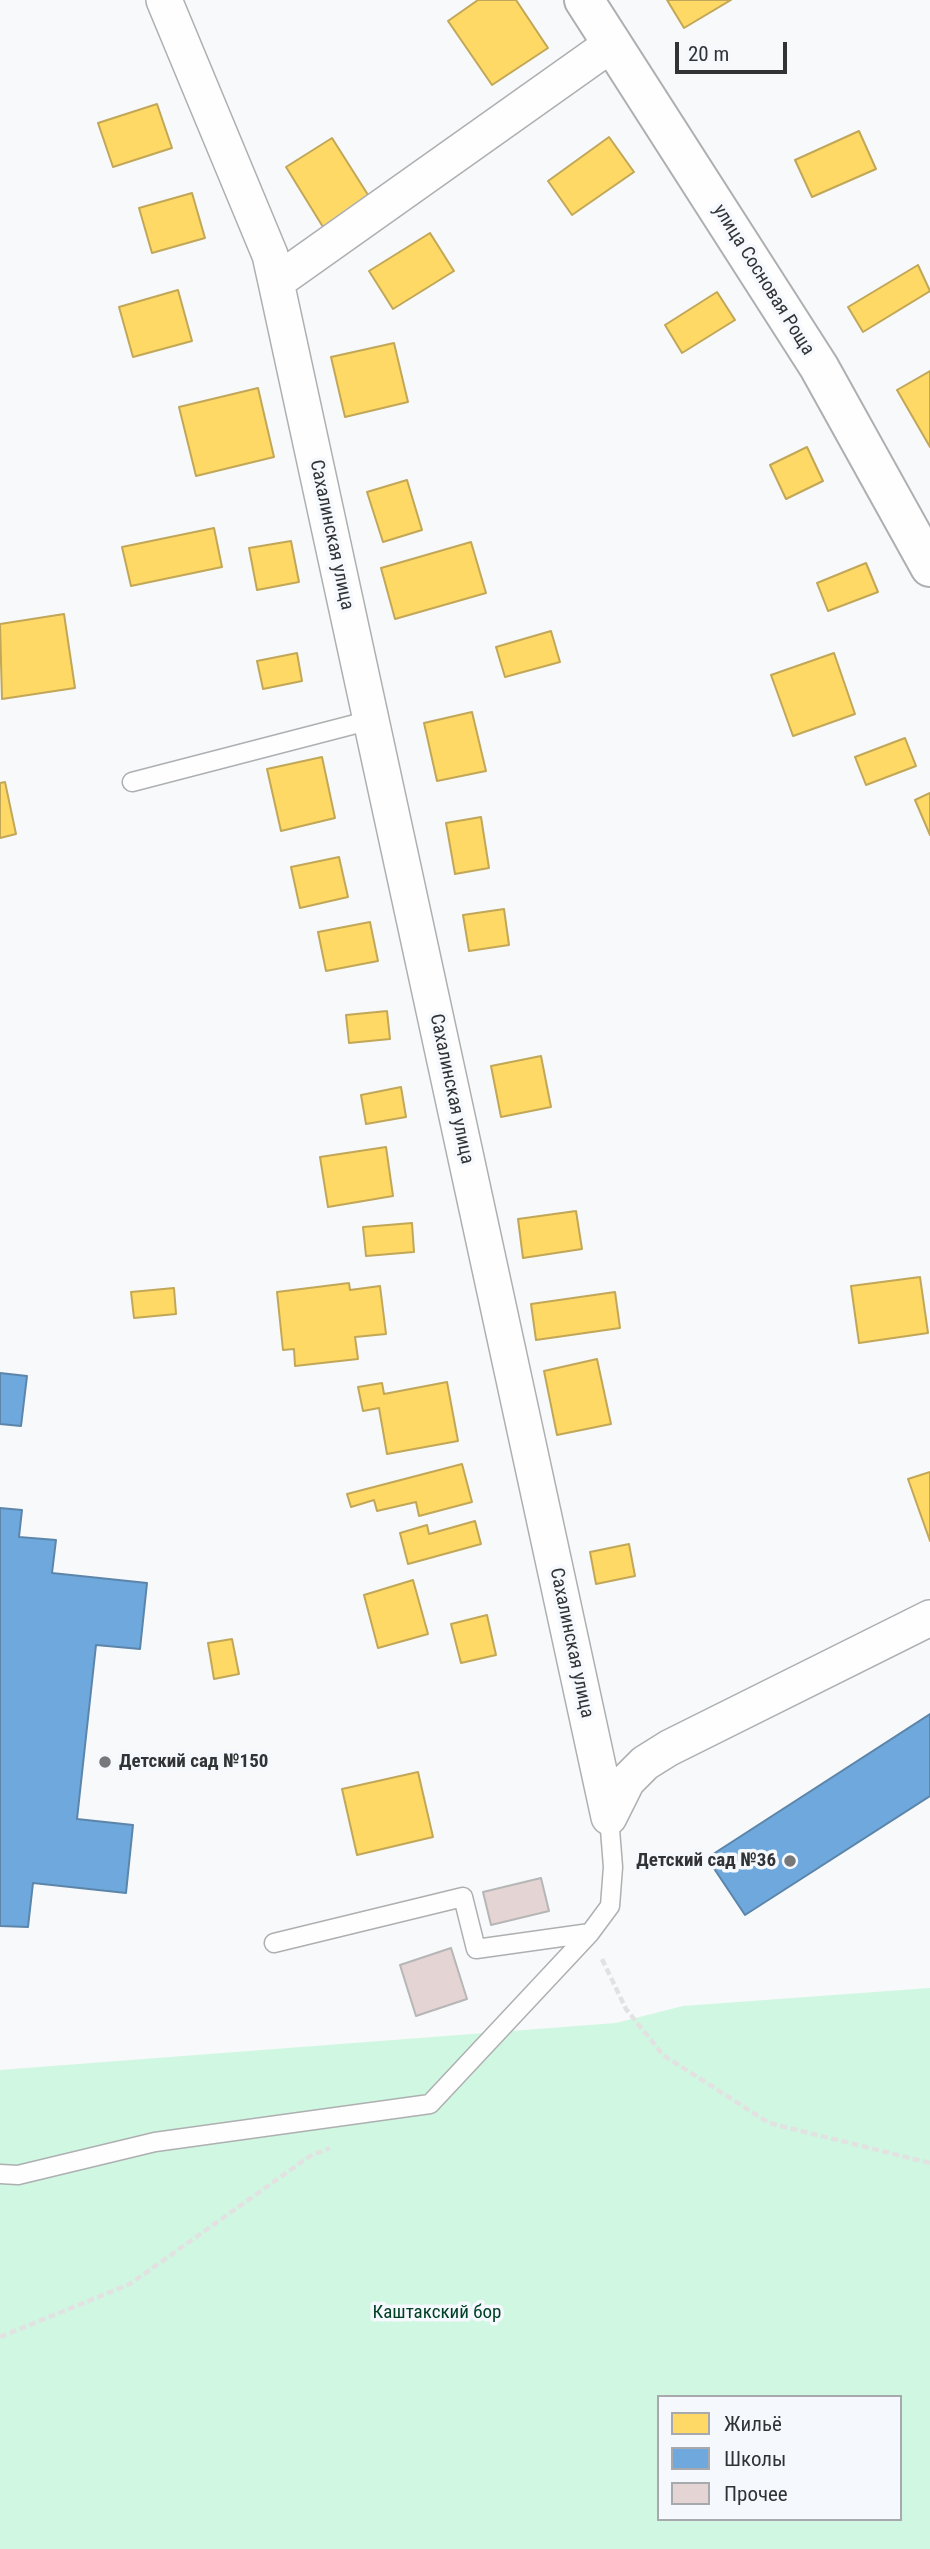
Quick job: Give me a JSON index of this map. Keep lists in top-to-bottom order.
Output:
{
  "streets": {
    "main road": ["улица Сосновая Роща"],
    "street": ["Сахалинская улица"]
  },
  "parks": ["Каштакский бор"],
  "places": ["Детский сад №150", "Детский сад №36"],
  "legend": ["Жильё", "Школы", "Прочее"],
  "scale_bar": "20 m"
}
